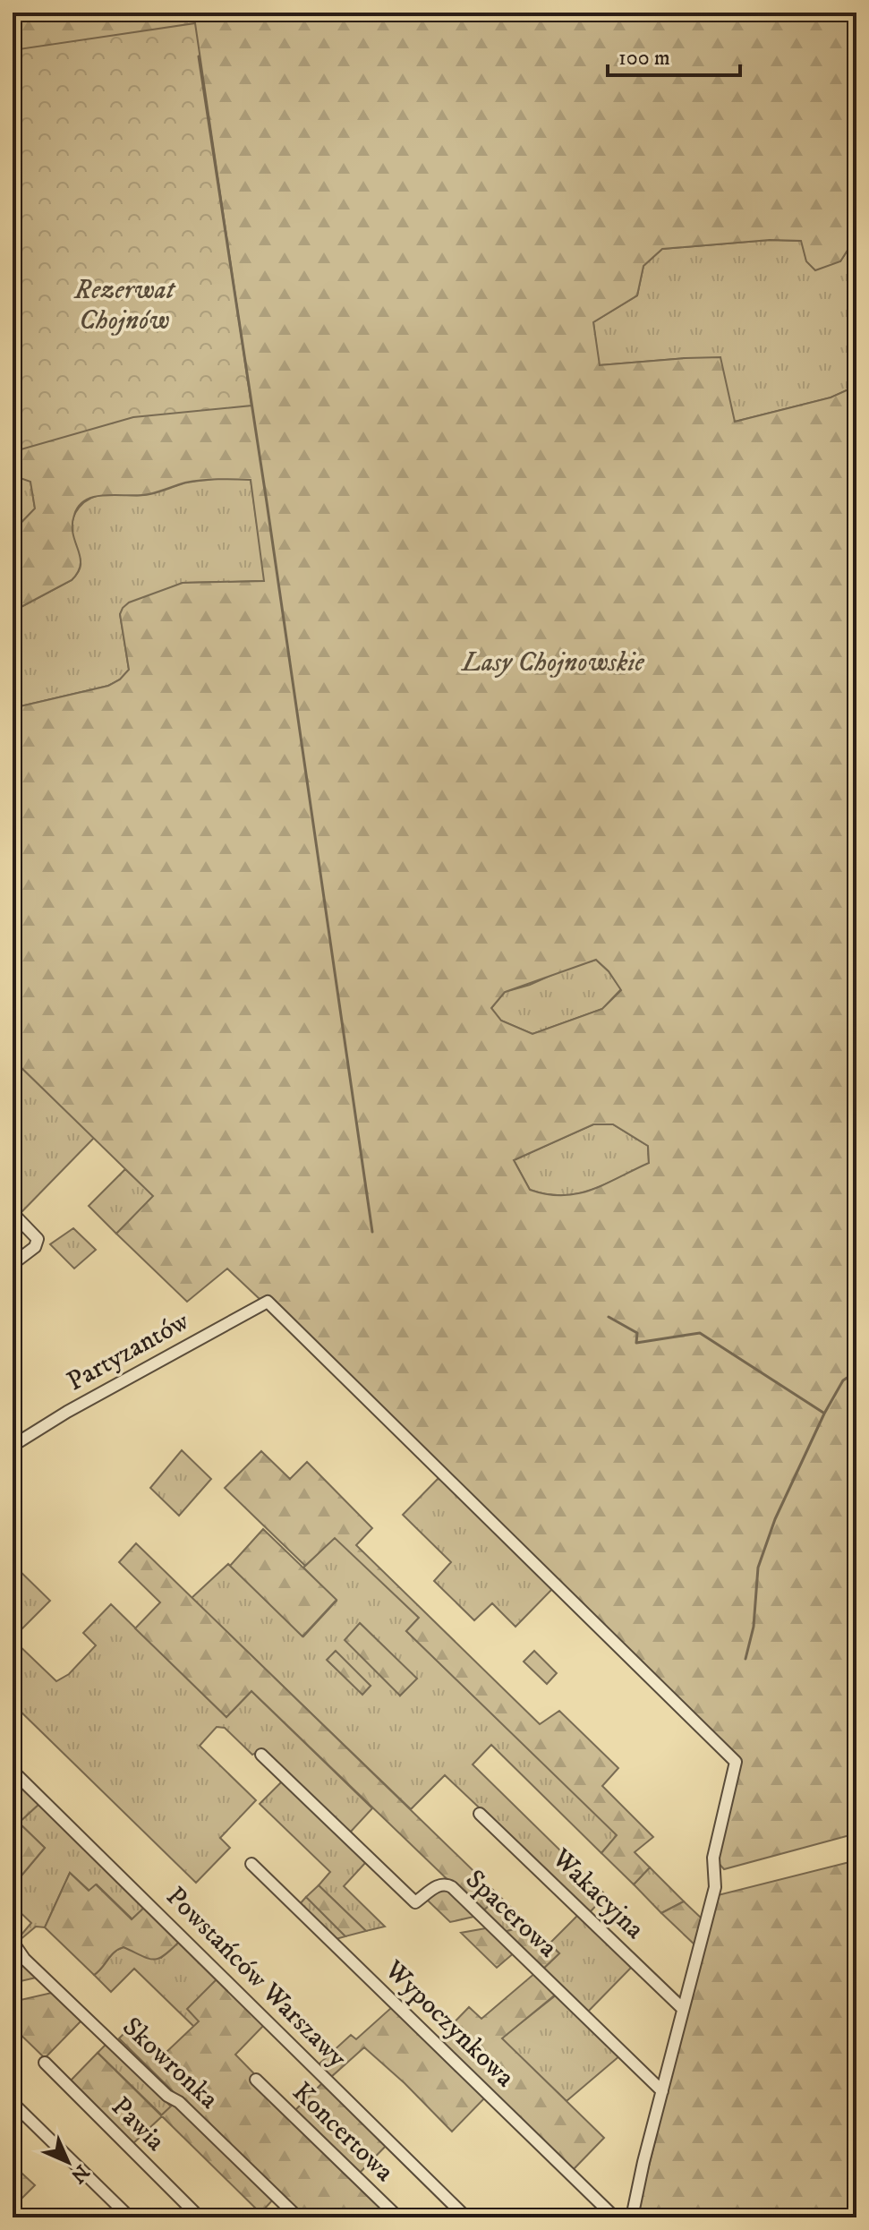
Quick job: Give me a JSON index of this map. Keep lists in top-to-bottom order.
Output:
{
  "streets": {
    "street": [
      "Partyzantów",
      "Wakacyjna",
      "Spacerowa",
      "Powstańców Warszawy",
      "Wypoczynkowa",
      "Skowronka",
      "Pawia",
      "Koncertowa"
    ]
  },
  "crossings": [
    ["Partyzantów", "Wakacyjna"]
  ],
  "parks": ["Rezerwat Chojnów", "Lasy Chojnowskie"],
  "scale_bar": "100 m",
  "north": "bottom right"
}
